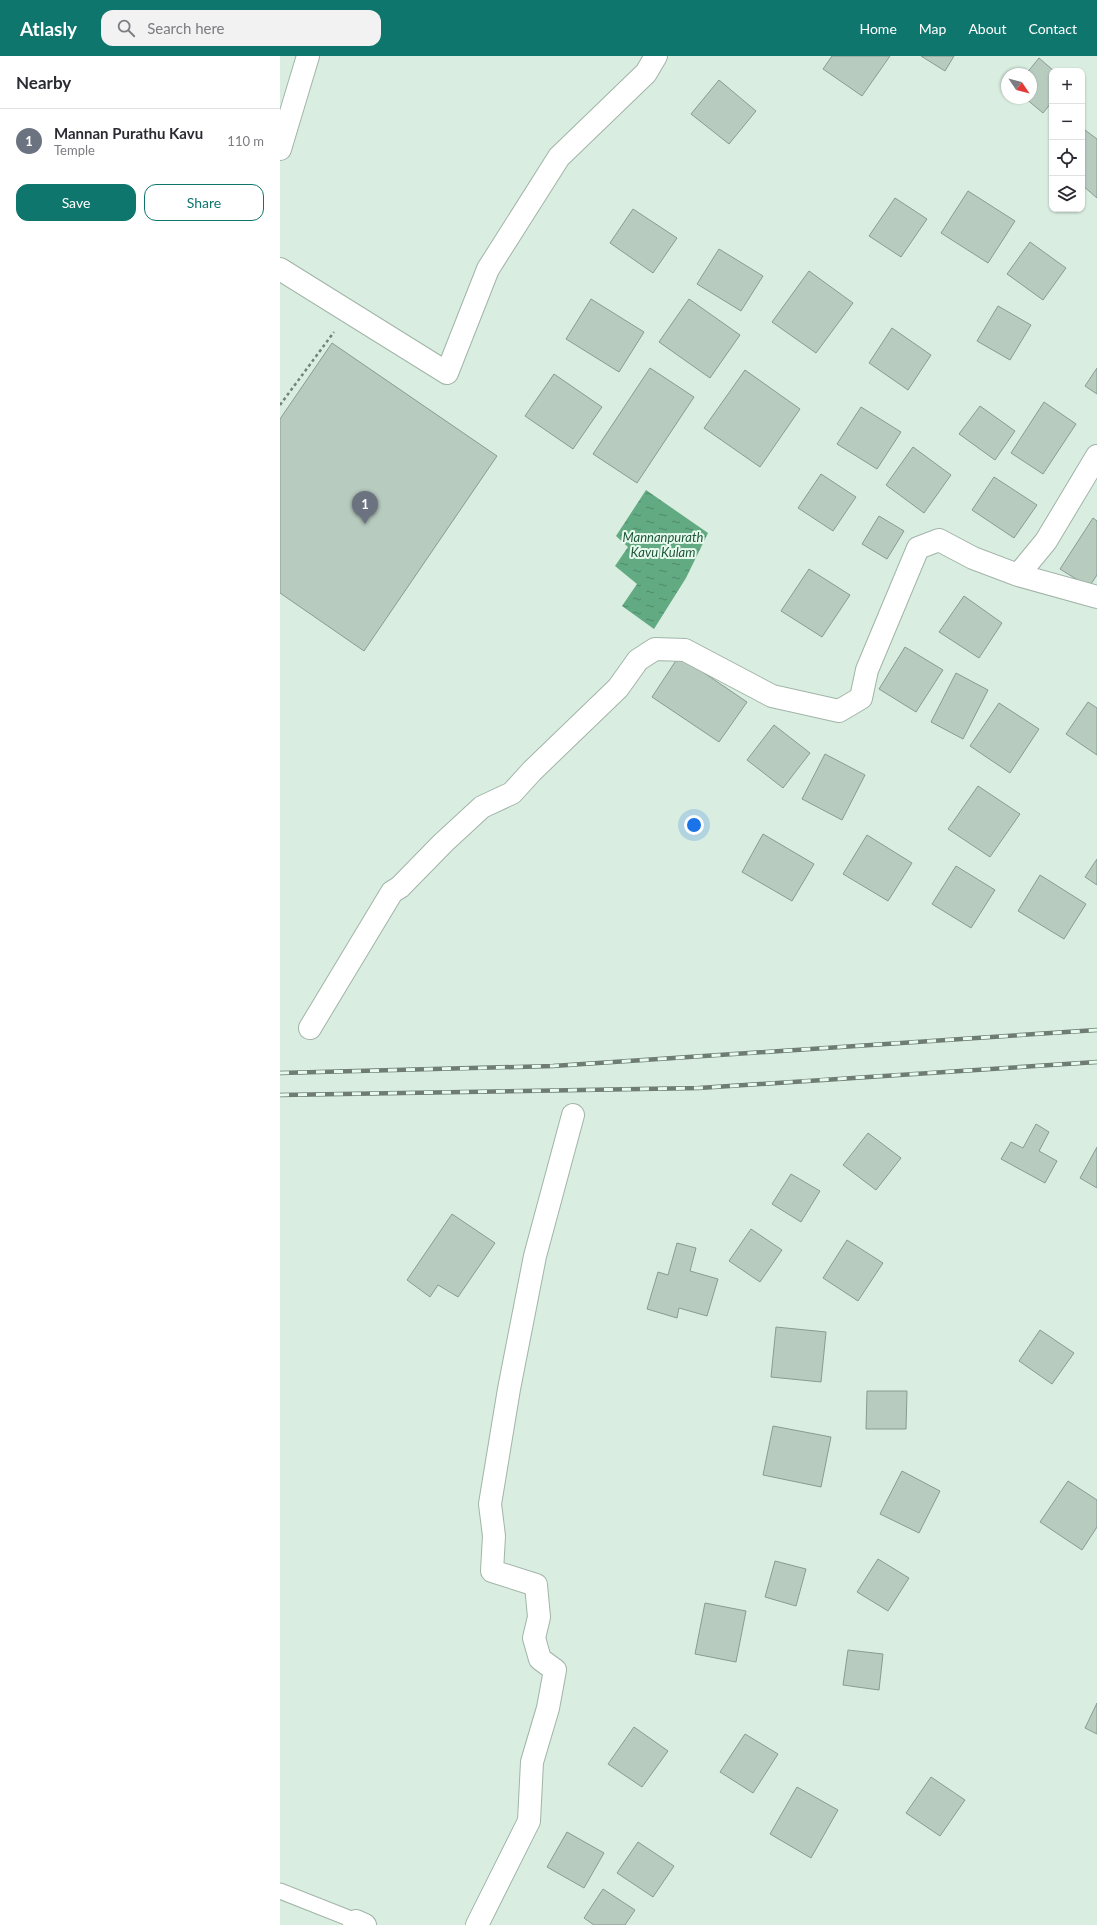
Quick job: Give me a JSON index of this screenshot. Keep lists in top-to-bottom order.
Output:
{
  "water": ["Mannanpurath Kavu Kulam"],
  "north": "bottom right",
  "page": {
    "header": "Atlasly",
    "search": "Search here",
    "nav": [
      "Home",
      "Map",
      "About",
      "Contact"
    ],
    "heading": "Nearby",
    "map_buttons": ["+", "−"],
    "list": [
      {
        "mark": "1",
        "name": "Mannan Purathu Kavu",
        "note": "Temple",
        "value": "110 m"
      }
    ],
    "buttons": ["Save", "Share"],
    "pins": "1"
  }
}
